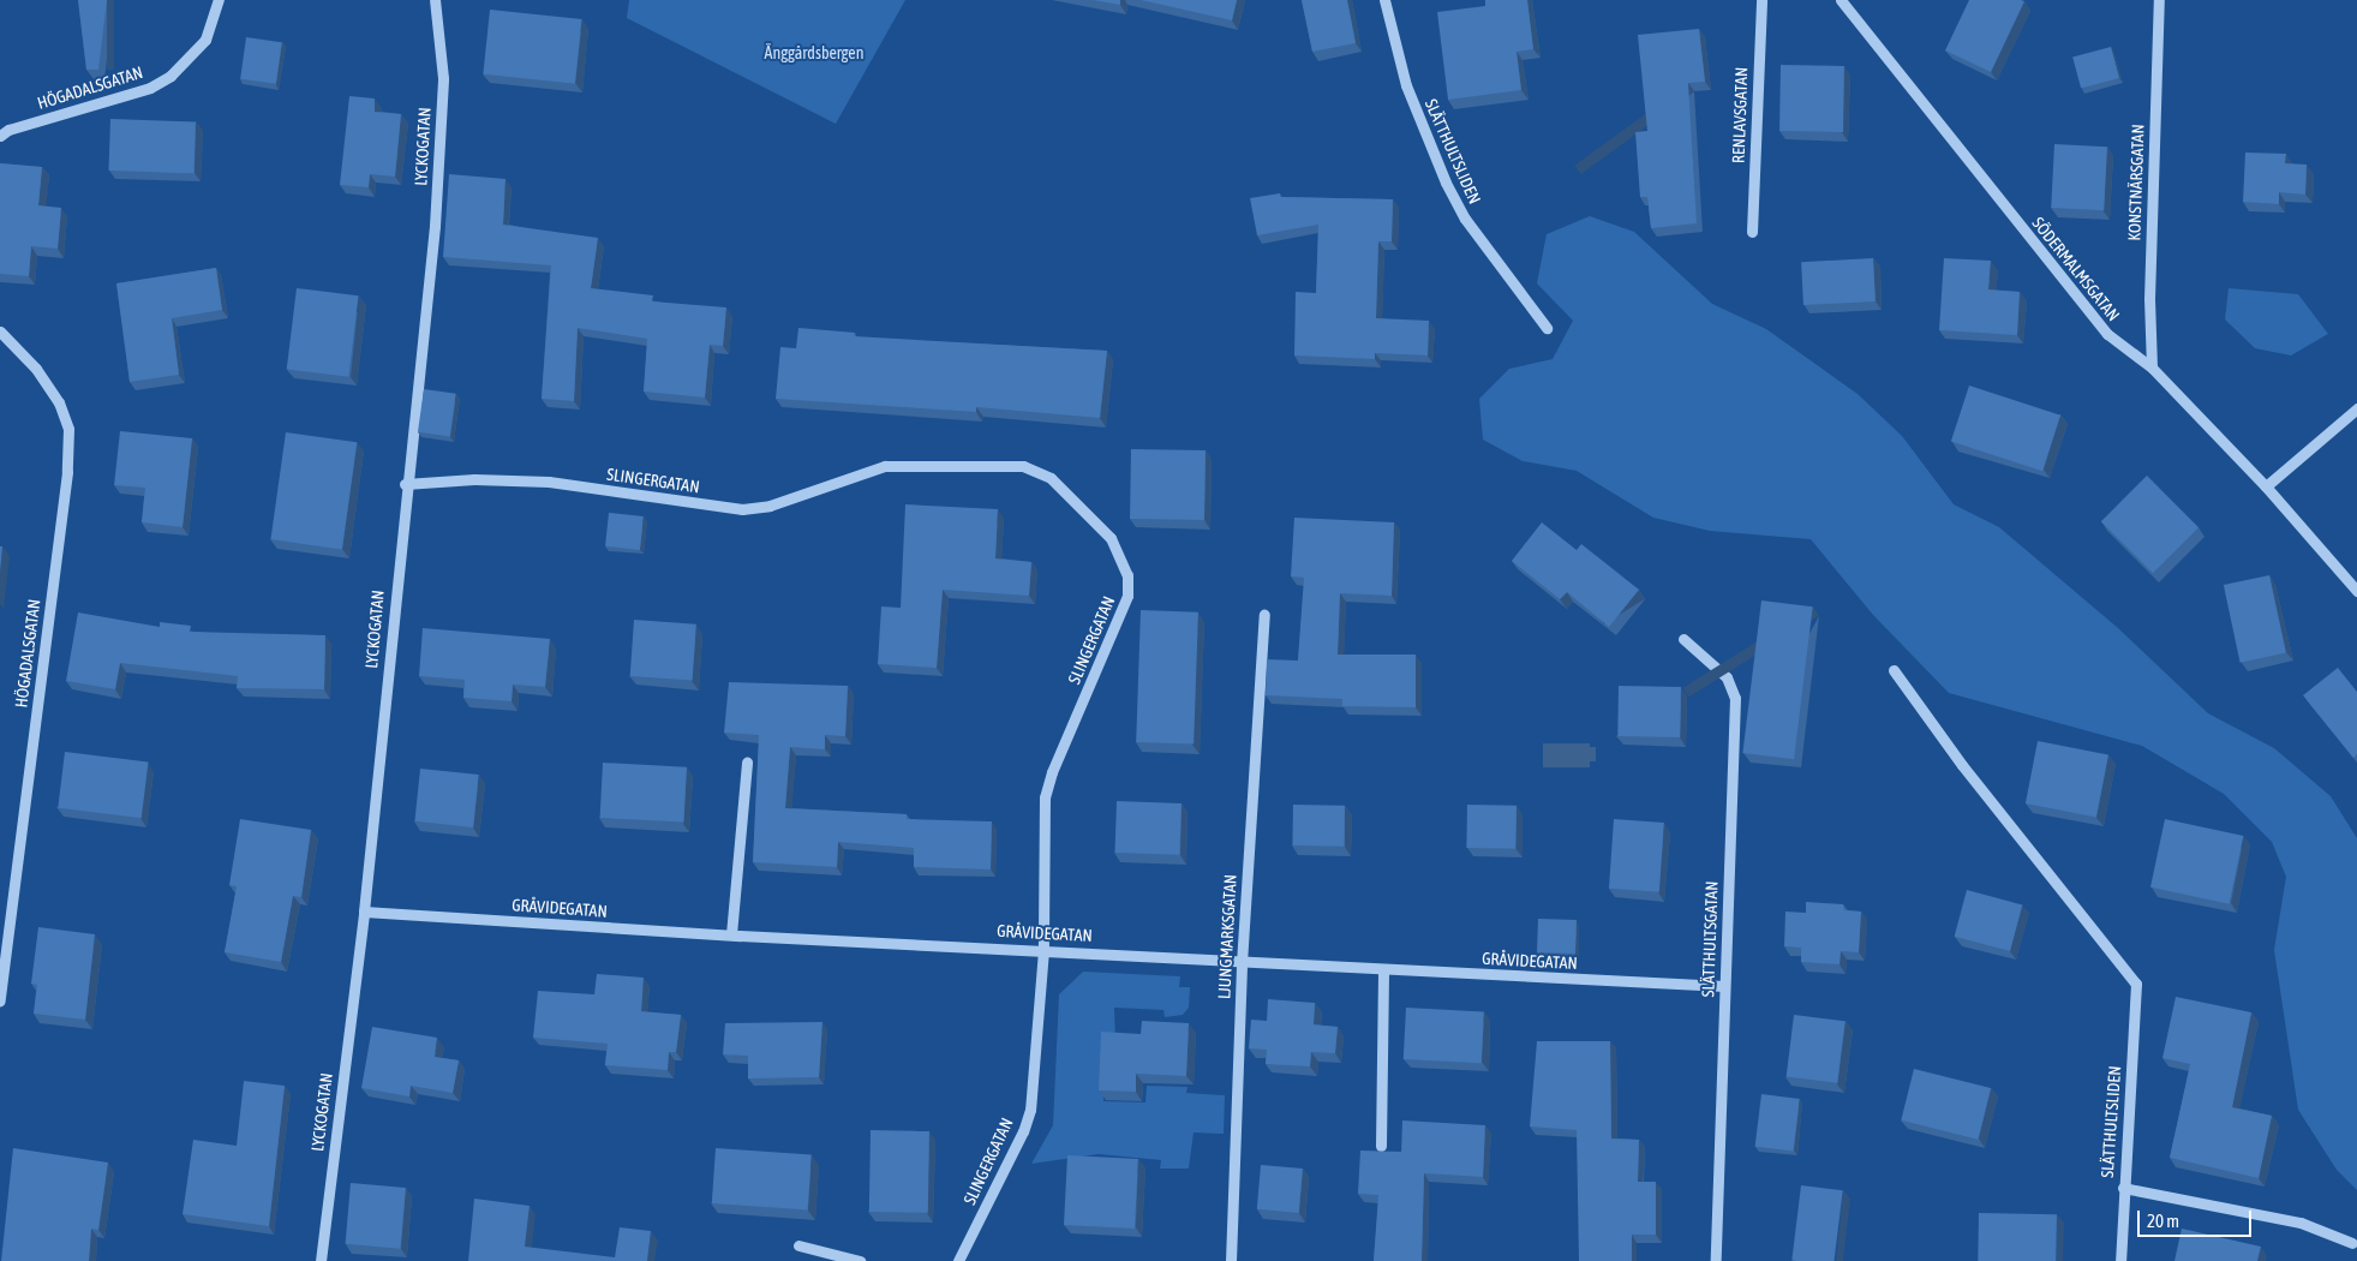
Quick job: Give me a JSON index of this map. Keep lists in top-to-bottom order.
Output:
{
  "streets": {
    "street": [
      "HÖGADALSGATAN",
      "RENLAVSGATAN",
      "LYCKOGATAN",
      "SLÄTTHULTSLIDEN",
      "KONSTNÄRSGATAN",
      "SÖDERMALMSGATAN",
      "SLINGERGATAN",
      "GRÅVIDEGATAN",
      "LJUNGMARKSGATAN",
      "SLÄTTHULTSGATAN"
    ]
  },
  "crossings": [
    ["LYCKOGATAN", "SLINGERGATAN"],
    ["LYCKOGATAN", "GRÅVIDEGATAN"],
    ["KONSTNÄRSGATAN", "SÖDERMALMSGATAN"],
    ["SLINGERGATAN", "GRÅVIDEGATAN"],
    ["GRÅVIDEGATAN", "LJUNGMARKSGATAN"],
    ["GRÅVIDEGATAN", "SLÄTTHULTSGATAN"]
  ],
  "parks": ["Änggårdsbergen"],
  "scale_bar": "20 m"
}
